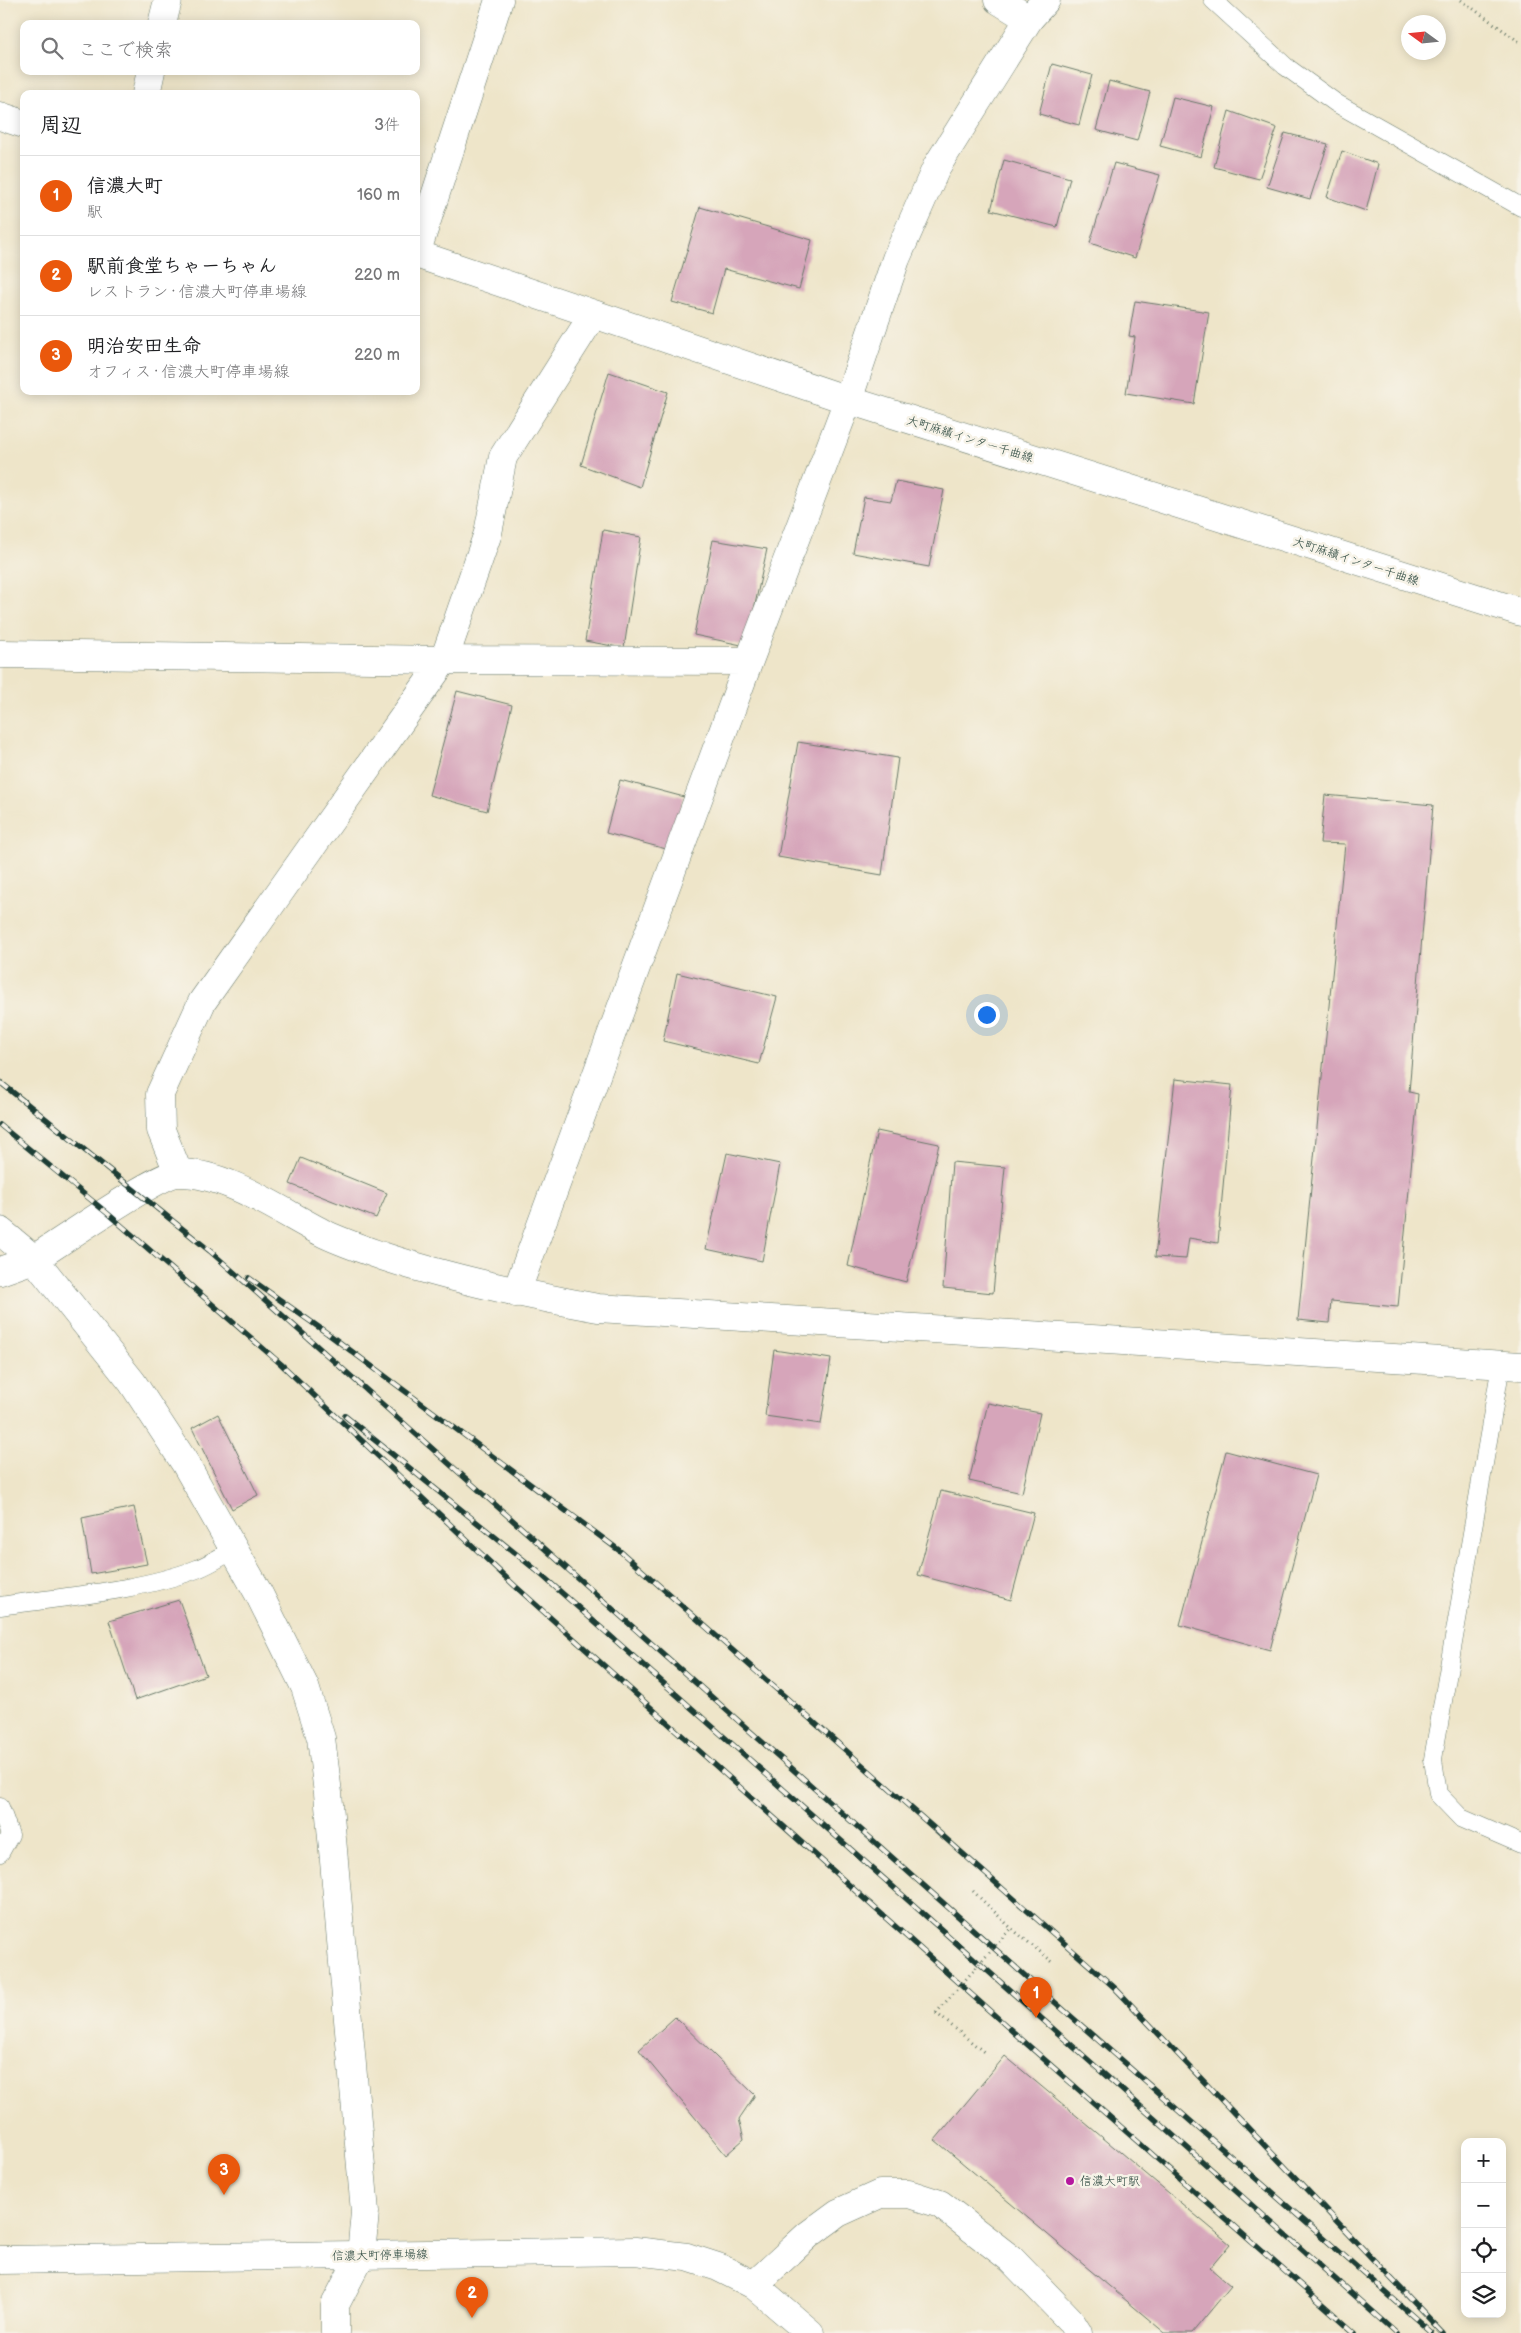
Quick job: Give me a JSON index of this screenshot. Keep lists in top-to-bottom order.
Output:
{
  "streets": {
    "street": ["大町麻績インター千曲線", "信濃大町停車場線"]
  },
  "places": ["信濃大町駅"],
  "north": "left",
  "page": {
    "search": "ここで検索",
    "heading": ["周辺", "3件"],
    "list": [
      {
        "mark": "1",
        "name": "信濃大町",
        "note": "駅",
        "value": "160 m"
      },
      {
        "mark": "2",
        "name": "駅前食堂ちゃーちゃん",
        "note": "レストラン · 信濃大町停車場線",
        "value": "220 m"
      },
      {
        "mark": "3",
        "name": "明治安田生命",
        "note": "オフィス · 信濃大町停車場線",
        "value": "220 m"
      }
    ],
    "pins": ["1", "3", "2"],
    "map_buttons": ["+", "−"]
  }
}
